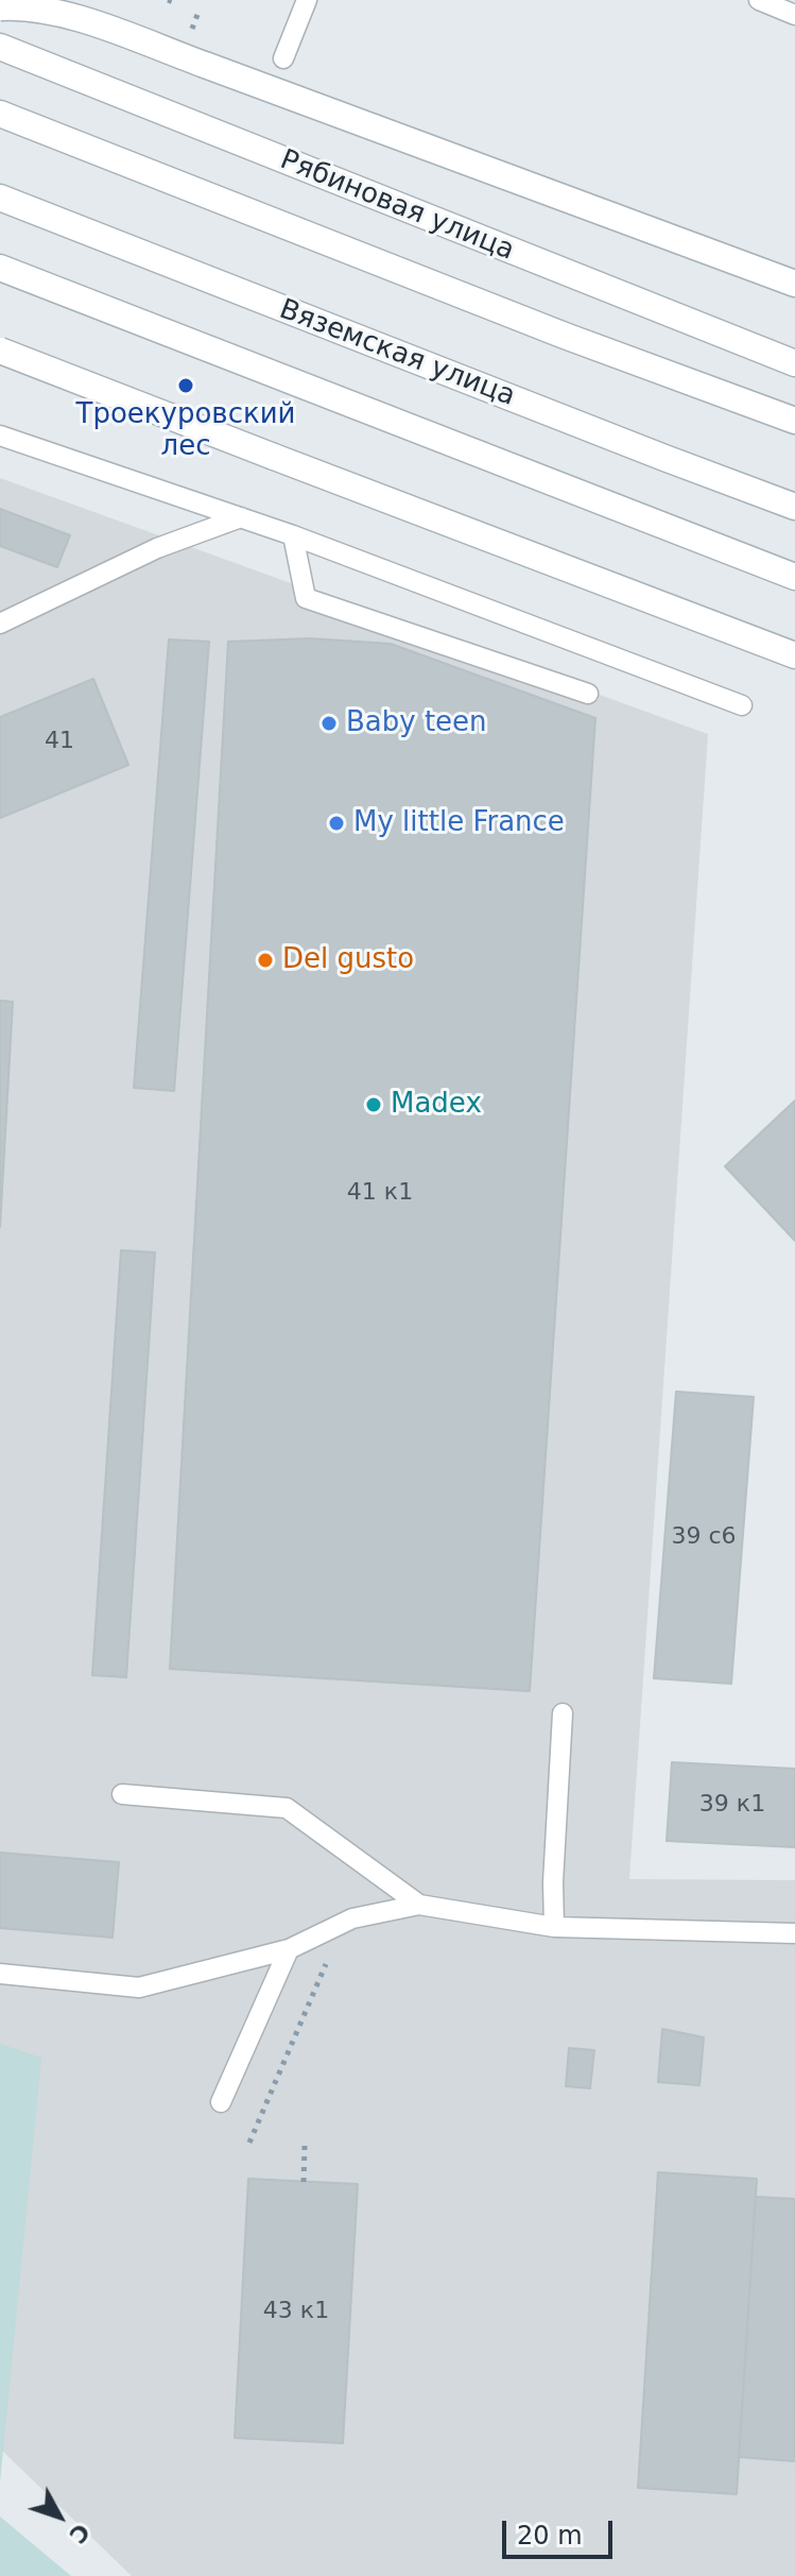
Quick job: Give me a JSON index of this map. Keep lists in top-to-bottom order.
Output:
{
  "streets": {
    "main road": ["Рябиновая улица", "Вяземская улица"]
  },
  "places": [
    "Троекуровский лес",
    "Baby teen",
    "My little France",
    "Del gusto",
    "Madex"
  ],
  "house_numbers": [
    "41",
    "41 к1",
    "39 с6",
    "39 к1",
    "43 к1"
  ],
  "scale_bar": "20 m",
  "north": "bottom right"
}
